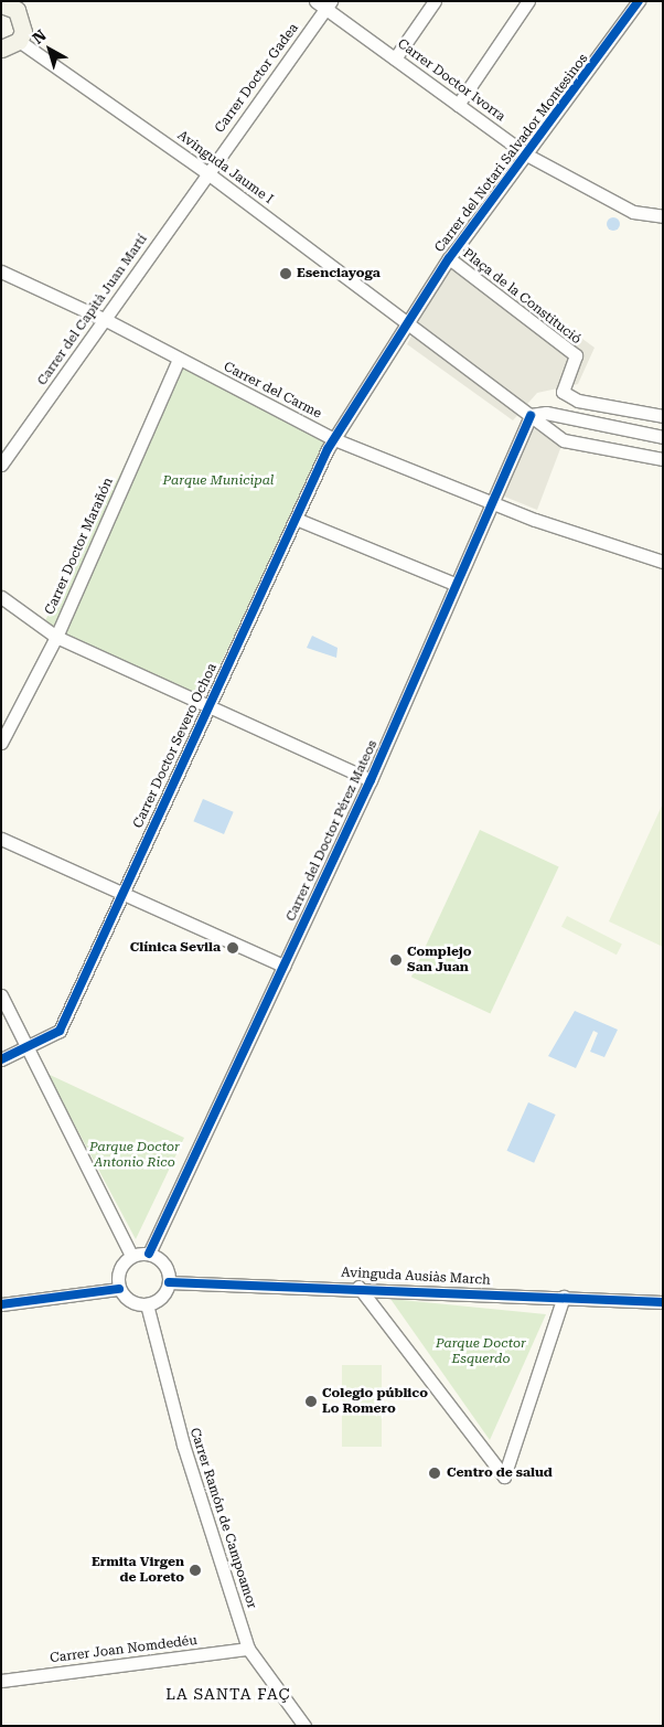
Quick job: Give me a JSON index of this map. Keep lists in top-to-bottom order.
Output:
{
  "streets": {
    "street": [
      "Carrer Doctor Gadea",
      "Carrer Doctor Ivorra",
      "Carrer del Notari Salvador Montesinos",
      "Avinguda Jaume I",
      "Plaça de la Constitució",
      "Carrer del Capità Juan Martí",
      "Carrer del Carme",
      "Carrer Doctor Marañón",
      "Carrer Doctor Severo Ochoa",
      "Carrer del Doctor Pérez Mateos",
      "Avinguda Ausiàs March",
      "Carrer Ramón de Campoamor",
      "Carrer Joan Nomdedéu"
    ]
  },
  "crossings": [
    ["Carrer Doctor Gadea", "Carrer Doctor Ivorra"],
    ["Carrer Doctor Gadea", "Avinguda Jaume I"],
    ["Carrer Doctor Gadea", "Carrer del Capità Juan Martí"],
    ["Carrer Doctor Ivorra", "Carrer del Notari Salvador Montesinos"],
    ["Carrer del Notari Salvador Montesinos", "Avinguda Jaume I"],
    ["Carrer del Notari Salvador Montesinos", "Plaça de la Constitució"],
    ["Carrer del Notari Salvador Montesinos", "Carrer del Carme"],
    ["Carrer del Notari Salvador Montesinos", "Carrer Doctor Severo Ochoa"],
    ["Avinguda Jaume I", "Carrer del Capità Juan Martí"],
    ["Carrer del Capità Juan Martí", "Carrer del Carme"],
    ["Carrer del Carme", "Carrer Doctor Marañón"],
    ["Carrer del Carme", "Carrer Doctor Severo Ochoa"],
    ["Carrer del Carme", "Carrer del Doctor Pérez Mateos"],
    ["Carrer del Doctor Pérez Mateos", "Avinguda Ausiàs March"],
    ["Carrer del Doctor Pérez Mateos", "Carrer Ramón de Campoamor"],
    ["Avinguda Ausiàs March", "Carrer Ramón de Campoamor"],
    ["Carrer Ramón de Campoamor", "Carrer Joan Nomdedéu"]
  ],
  "districts": ["LA SANTA FAÇ"],
  "parks": ["Parque Municipal", "Parque Doctor Antonio Rico", "Parque Doctor Esquerdo"],
  "places": [
    "Esenciayoga",
    "Clínica Sevila",
    "Complejo San Juan",
    "Colegio público Lo Romero",
    "Centro de salud",
    "Ermita Virgen de Loreto"
  ],
  "north": "top left"
}
